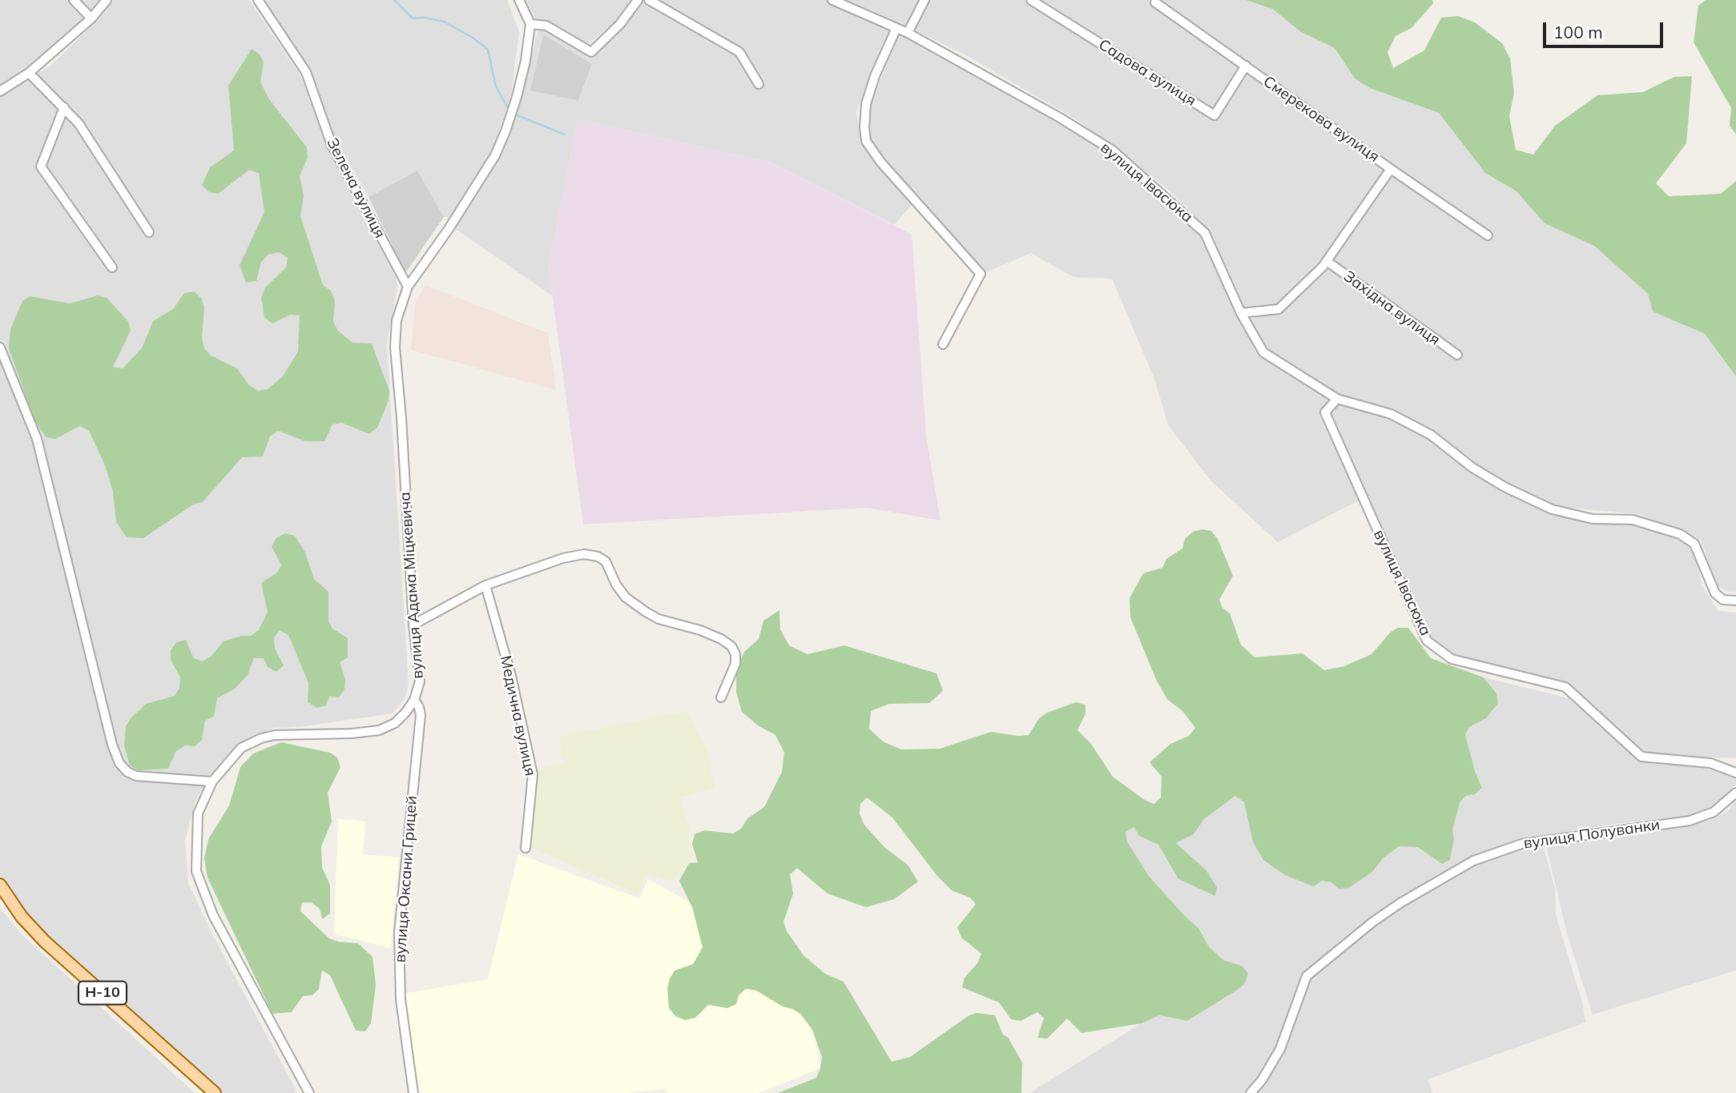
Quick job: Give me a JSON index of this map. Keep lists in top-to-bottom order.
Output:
{
  "streets": {
    "main road": ["Н-10"],
    "street": [
      "Садова вулиця",
      "Смерекова вулиця",
      "вулиця Івасюка",
      "Зелена вулиця",
      "Західна вулиця",
      "вулиця Адама Міцкевича",
      "Медична вулиця",
      "вулиця Полуванки",
      "вулиця Оксани Грицей"
    ]
  },
  "crossings": [
    ["Садова вулиця", "Смерекова вулиця"],
    ["Зелена вулиця", "вулиця Адама Міцкевича"],
    ["вулиця Адама Міцкевича", "вулиця Оксани Грицей"]
  ],
  "scale_bar": "100 m"
}
